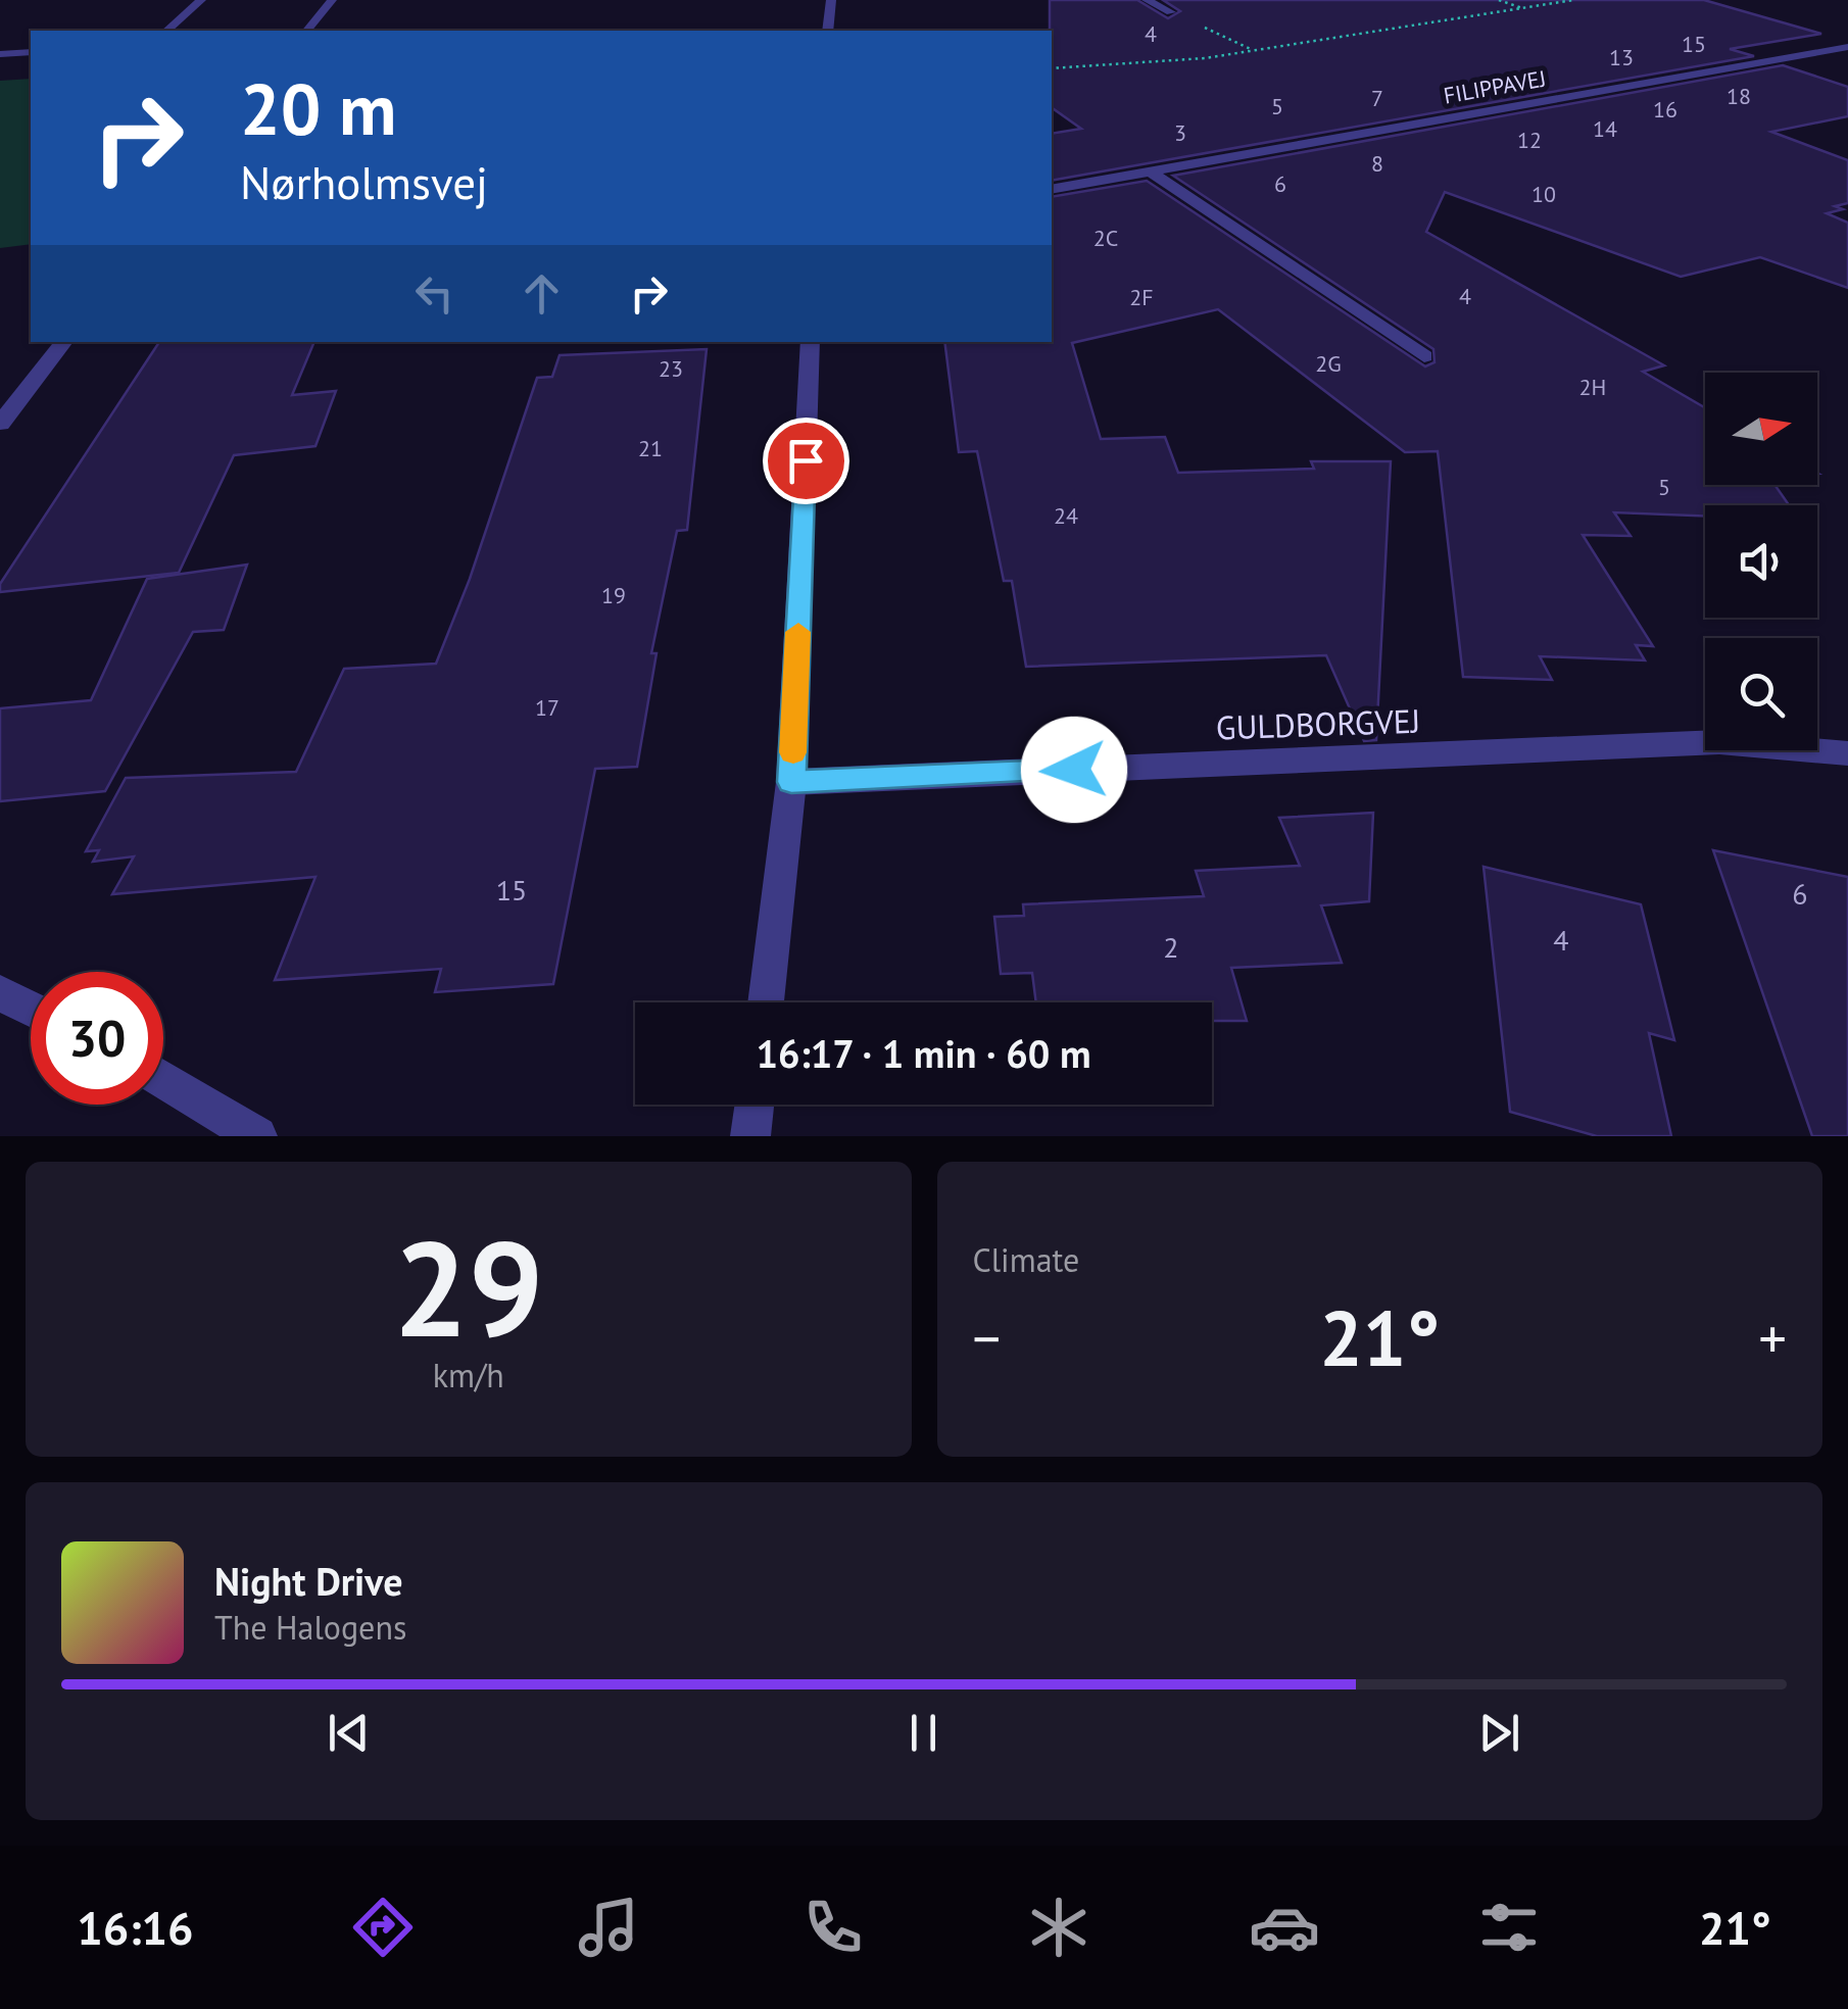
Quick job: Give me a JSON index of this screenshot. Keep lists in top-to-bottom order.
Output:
{
  "streets": {
    "street": ["FILIPPAVEJ", "GULDBORGVEJ"]
  },
  "house_numbers": [
    "4",
    "15",
    "13",
    "18",
    "7",
    "5",
    "16",
    "14",
    "3",
    "12",
    "8",
    "6",
    "10",
    "2C",
    "4",
    "2F",
    "2G",
    "23",
    "2H",
    "21",
    "5",
    "24",
    "19",
    "17",
    "15",
    "6",
    "4",
    "2"
  ],
  "north": "right",
  "page": {
    "turn": ["20 m", "Nørholmsvej"],
    "limit": "30",
    "trip": "16:17 · 1 min · 60 m",
    "tile": [
      ["29", "km/h"],
      "Climate"
    ],
    "heat": ["−", "21°", "+"],
    "song": ["Night Drive", "The Halogens"],
    "tabs": ["16:16", "21°"]
  }
}
